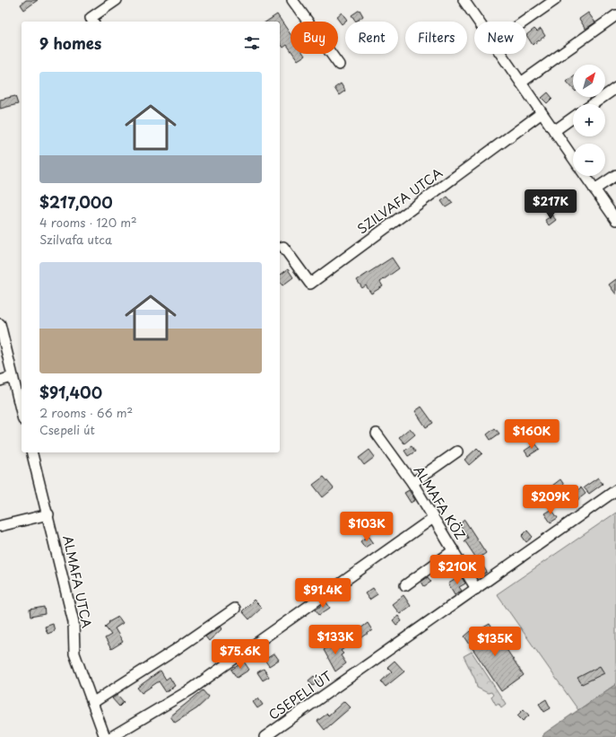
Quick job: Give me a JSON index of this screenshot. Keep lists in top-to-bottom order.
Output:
{
  "streets": {
    "street": [
      "SZILVAFA UTCA",
      "ALMAFA KÖZ",
      "ALMAFA UTCA",
      "CSEPELI ÚT"
    ]
  },
  "crossings": [
    ["ALMAFA KÖZ", "CSEPELI ÚT"]
  ],
  "north": "top right",
  "page": {
    "chip": [
      "Buy",
      "Rent",
      "Filters",
      "New"
    ],
    "heading": "9 homes",
    "map_buttons": ["+", "−"],
    "list": [
      {
        "name": "$217,000",
        "note": "4 rooms · 120 m² · Szilvafa utca"
      },
      {
        "name": "$91,400",
        "note": "2 rooms · 66 m² · Csepeli út"
      }
    ],
    "price": [
      "$217K",
      "$160K",
      "$209K",
      "$103K",
      "$210K",
      "$91.4K",
      "$133K",
      "$135K",
      "$75.6K"
    ]
  }
}
